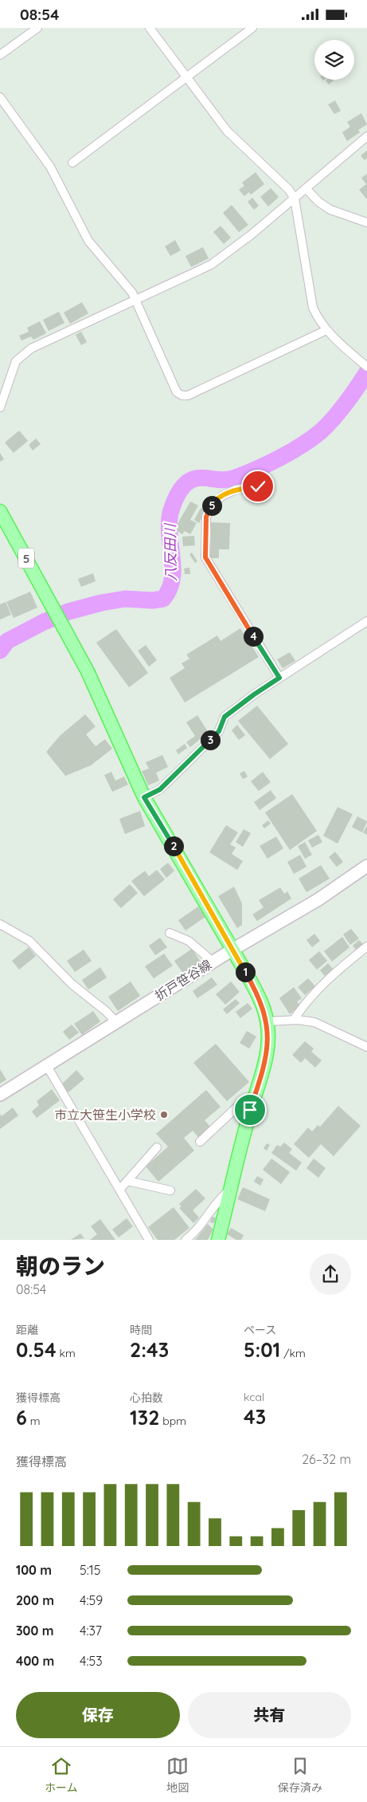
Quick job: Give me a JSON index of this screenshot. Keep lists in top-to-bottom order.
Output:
{
  "streets": {
    "main road": ["5", "折戸笹谷線"]
  },
  "crossings": [
    ["5", "折戸笹谷線"]
  ],
  "water": ["八反田川"],
  "places": ["市立大笹生小学校"],
  "page": {
    "status": "08:54",
    "pins": [
      "5",
      "4",
      "3",
      "2",
      "1"
    ],
    "heading": ["朝のラン", "08:54"],
    "stats": [
      ["距離", "0.54 km"],
      ["時間", "2:43"],
      ["ペース", "5:01 /km"],
      ["獲得標高", "6 m"],
      ["心拍数", "132 bpm"],
      ["kcal", "43"]
    ],
    "chart": ["獲得標高", "26–32 m"],
    "list": [
      {
        "name": "100 m",
        "note": "5:15"
      },
      {
        "name": "200 m",
        "note": "4:59"
      },
      {
        "name": "300 m",
        "note": "4:37"
      },
      {
        "name": "400 m",
        "note": "4:53"
      }
    ],
    "buttons": ["保存", "共有"],
    "tabs": ["ホーム", "地図", "保存済み"]
  }
}
